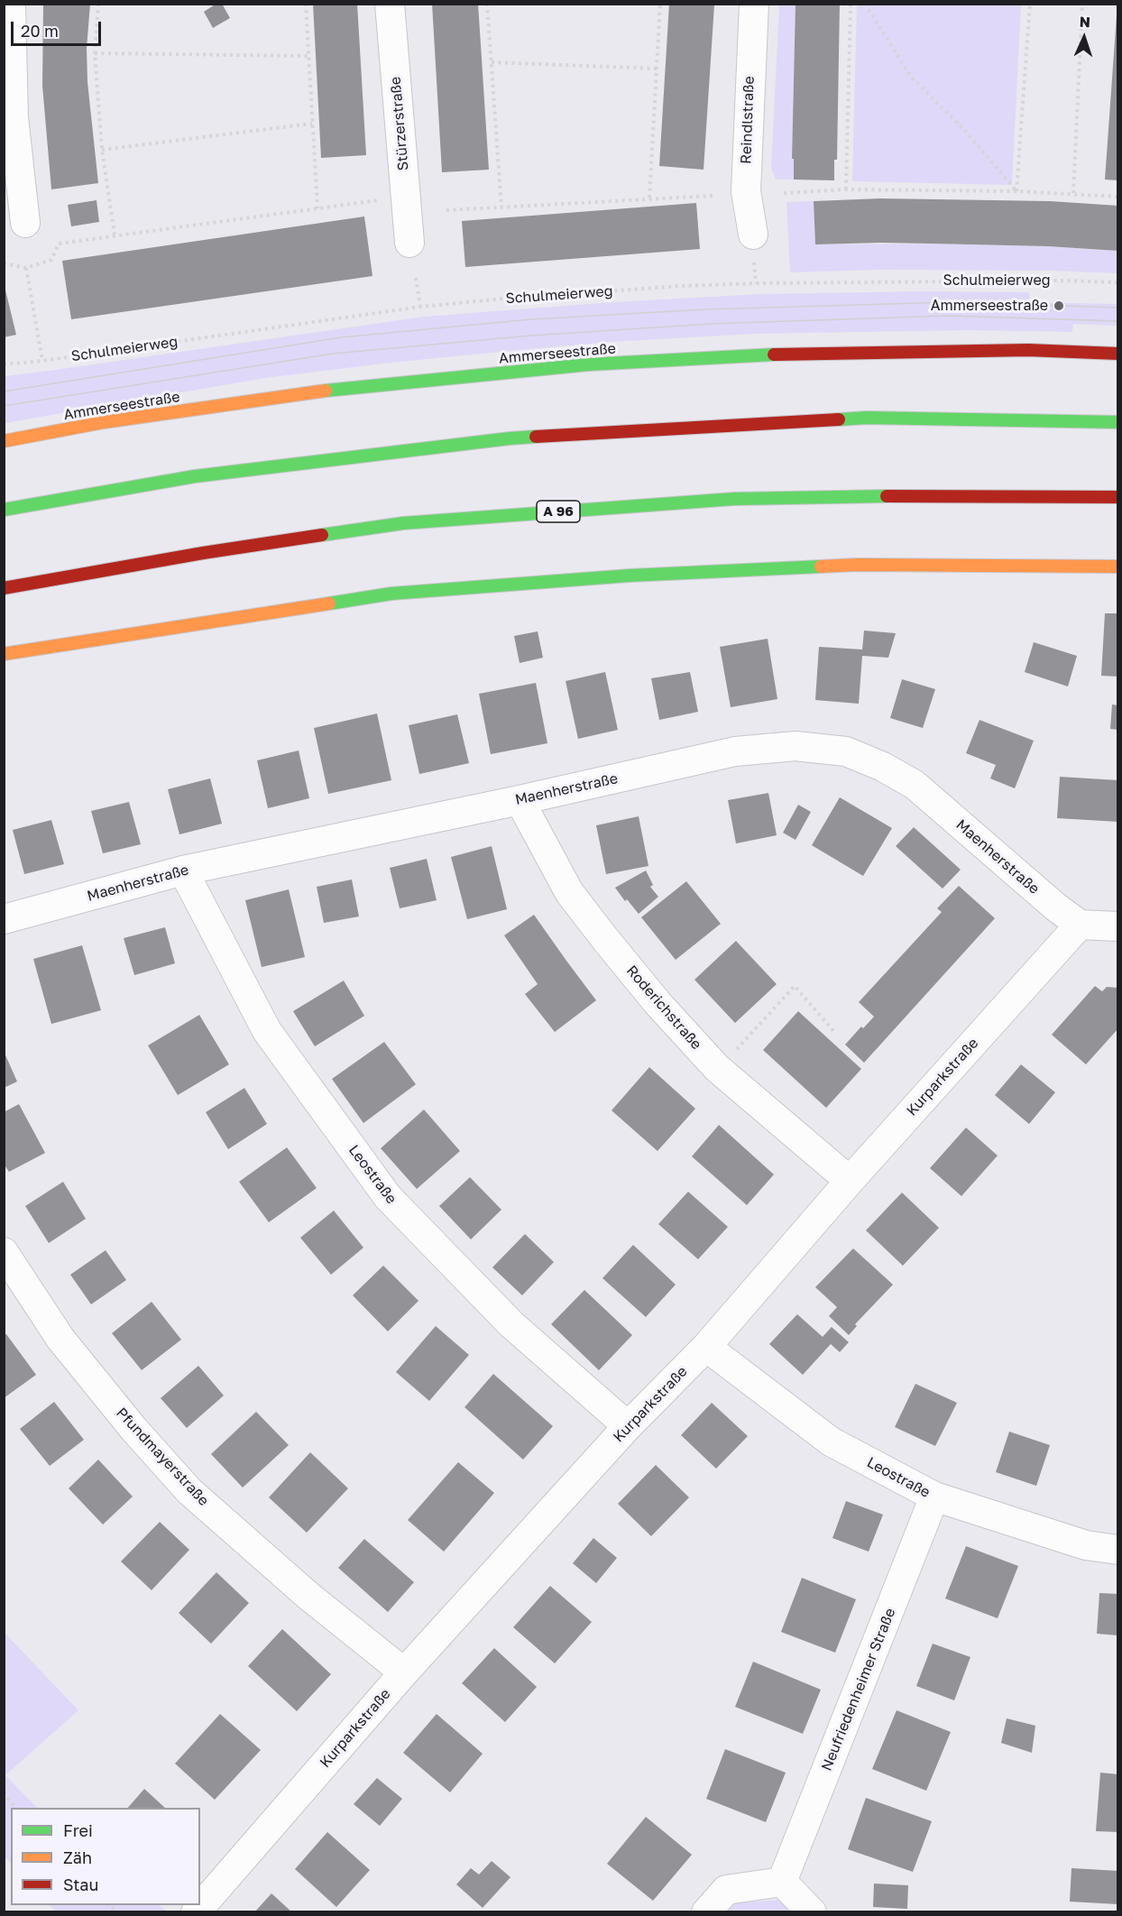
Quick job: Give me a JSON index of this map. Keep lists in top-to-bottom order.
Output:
{
  "streets": {
    "main road": ["Ammerseestraße", "A 96"],
    "street": [
      "Reindlstraße",
      "Stürzerstraße",
      "Maenherstraße",
      "Roderichstraße",
      "Kurparkstraße",
      "Leostraße",
      "Pfundmayerstraße",
      "Neufriedenheimer Straße"
    ],
    "path": ["Schulmeierweg"]
  },
  "crossings": [
    ["Maenherstraße", "Roderichstraße"],
    ["Maenherstraße", "Kurparkstraße"],
    ["Maenherstraße", "Leostraße"],
    ["Roderichstraße", "Kurparkstraße"],
    ["Kurparkstraße", "Leostraße"],
    ["Kurparkstraße", "Pfundmayerstraße"],
    ["Leostraße", "Neufriedenheimer Straße"]
  ],
  "places": ["Ammerseestraße"],
  "legend": ["Frei", "Zäh", "Stau"],
  "scale_bar": "20 m",
  "north": "top"
}
